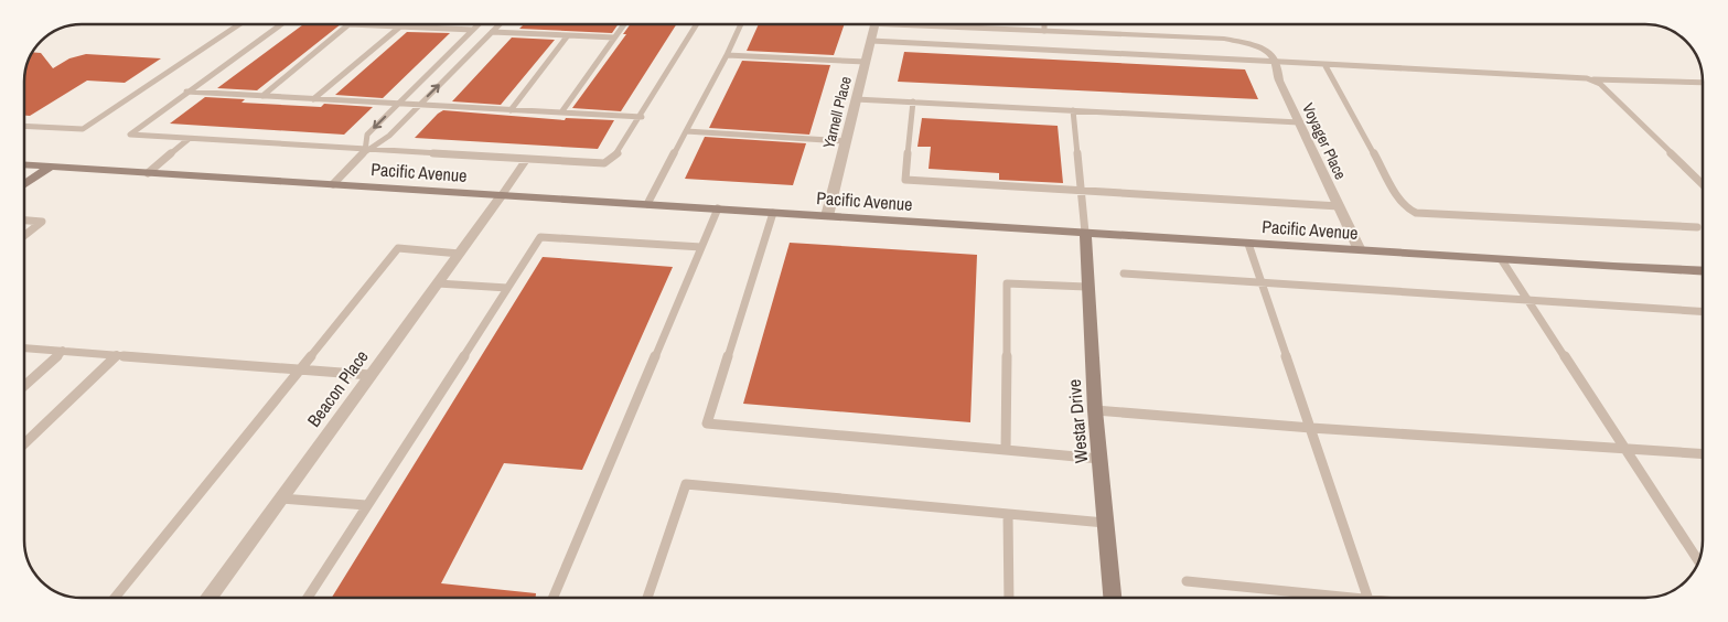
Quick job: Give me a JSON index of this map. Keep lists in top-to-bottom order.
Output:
{
  "streets": {
    "street": [
      "Yarnell Place",
      "Voyager Place",
      "Pacific Avenue",
      "Beacon Place",
      "Westar Drive"
    ]
  },
  "crossings": [
    ["Yarnell Place", "Pacific Avenue"],
    ["Voyager Place", "Pacific Avenue"],
    ["Pacific Avenue", "Beacon Place"],
    ["Pacific Avenue", "Westar Drive"]
  ]
}
